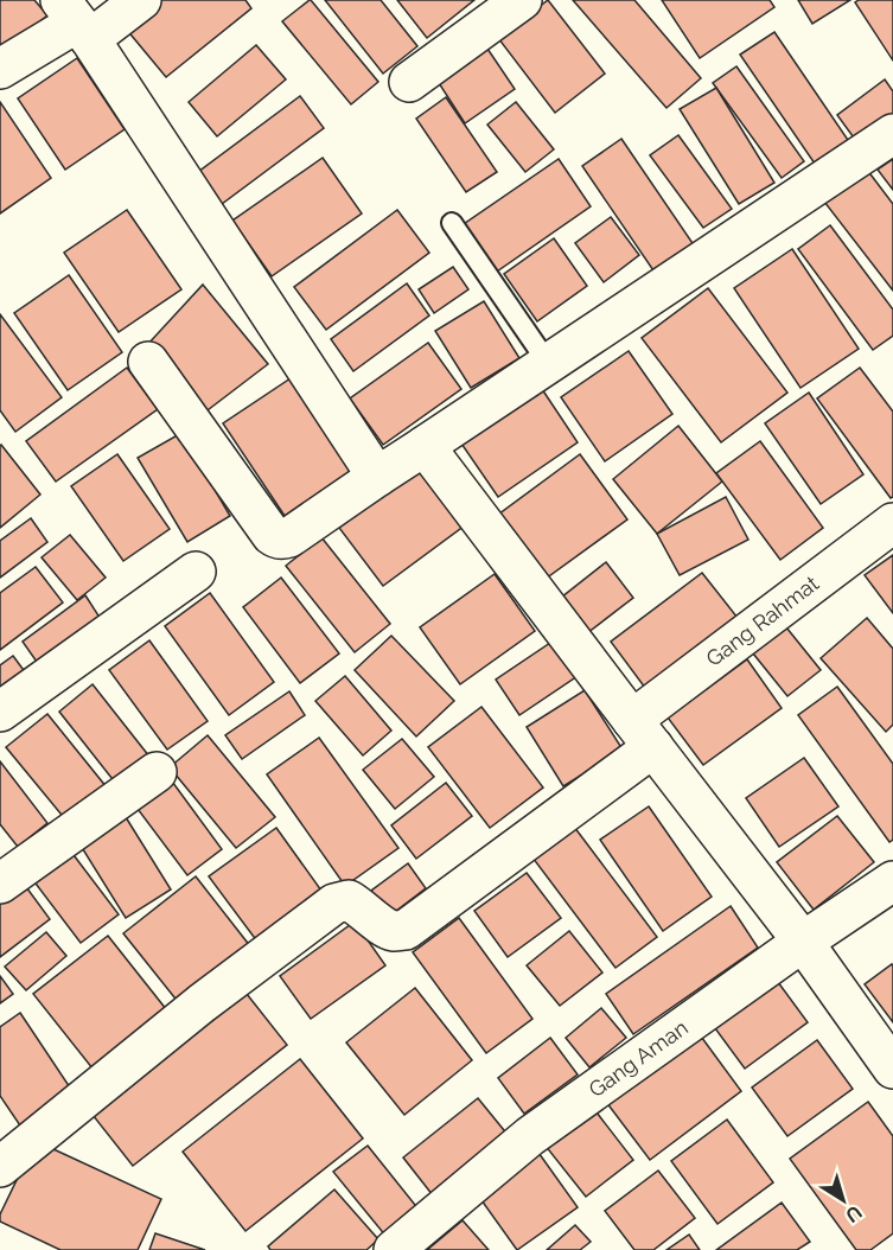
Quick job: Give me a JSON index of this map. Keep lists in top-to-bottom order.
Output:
{
  "streets": {
    "street": ["Gang Rahmat", "Gang Aman"]
  },
  "north": "bottom right"
}
